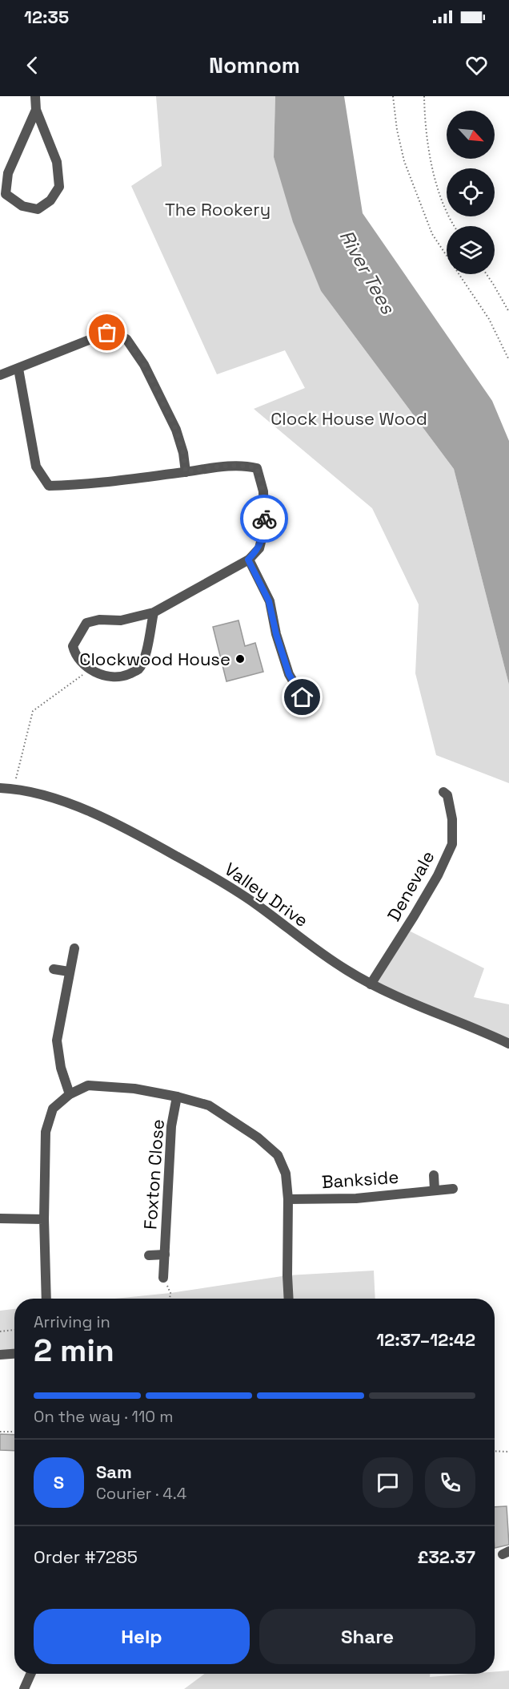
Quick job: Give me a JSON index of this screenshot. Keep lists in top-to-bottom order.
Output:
{
  "streets": {
    "street": [
      "Denevale",
      "Valley Drive",
      "Foxton Close",
      "Bankside"
    ]
  },
  "crossings": [
    ["Denevale", "Valley Drive"]
  ],
  "water": ["River Tees"],
  "parks": ["The Rookery", "Clock House Wood"],
  "places": ["Clockwood House"],
  "north": "bottom right",
  "page": {
    "status": "12:35",
    "header": "Nomnom",
    "heading": ["2 min", "Arriving in", "12:37–12:42"],
    "panel": [
      "Sam",
      "Courier · 4.4",
      "Order #7285",
      "£32.37"
    ],
    "bar": "On the way · 110 m",
    "round": "S",
    "buttons": ["Help", "Share"]
  }
}
